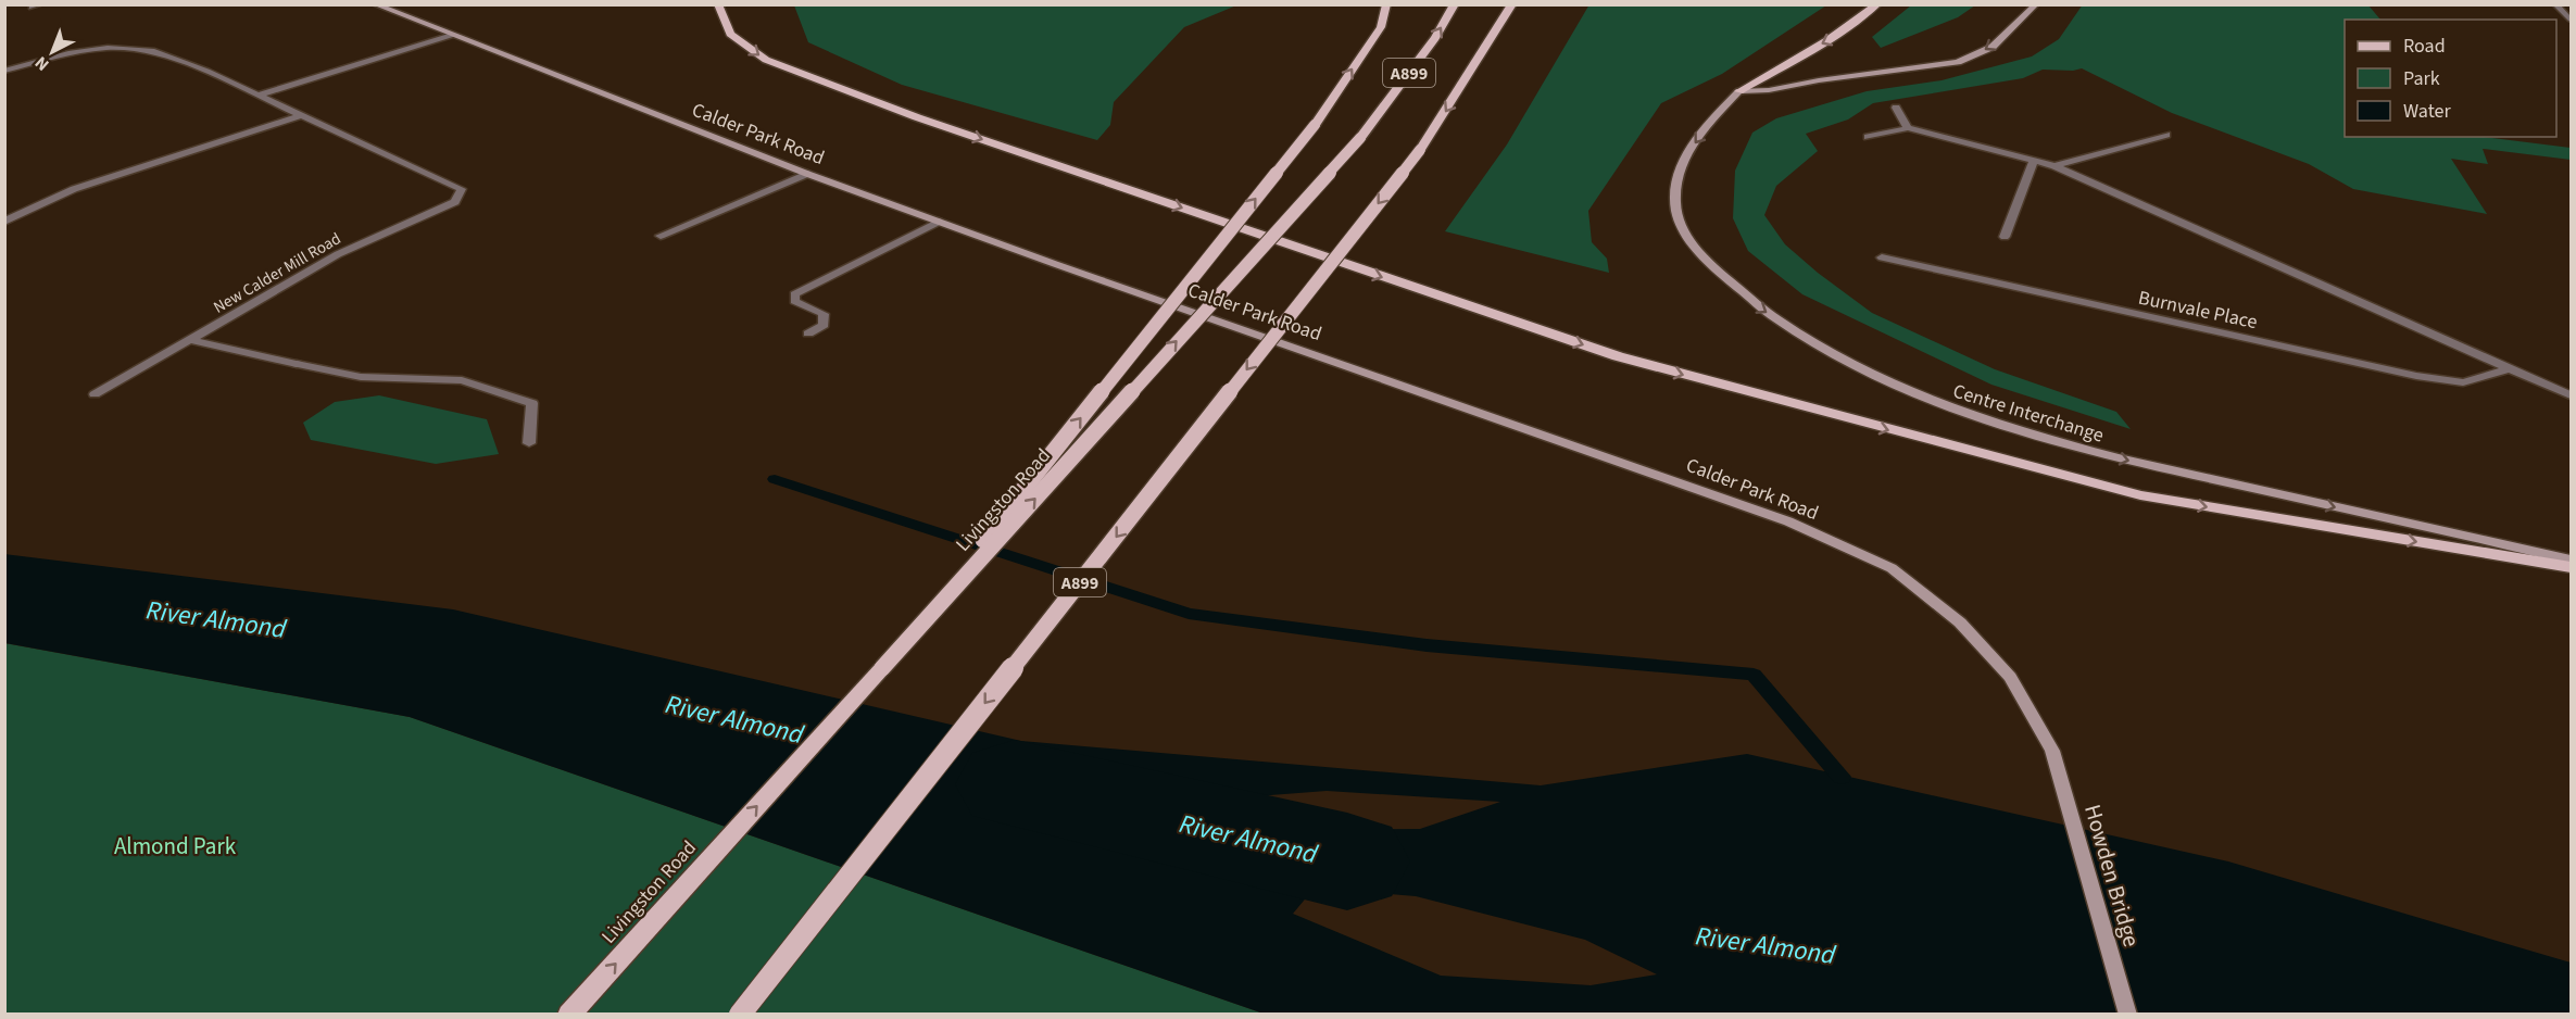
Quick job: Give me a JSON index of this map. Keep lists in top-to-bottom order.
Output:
{
  "streets": {
    "main road": [
      "A899",
      "Calder Park Road",
      "Centre Interchange",
      "Livingston Road",
      "Howden Bridge"
    ],
    "street": ["New Calder Mill Road", "Burnvale Place"]
  },
  "crossings": [
    ["Calder Park Road", "Howden Bridge"]
  ],
  "water": ["River Almond"],
  "parks": ["Almond Park"],
  "legend": ["Road", "Park", "Water"],
  "north": "bottom left"
}
